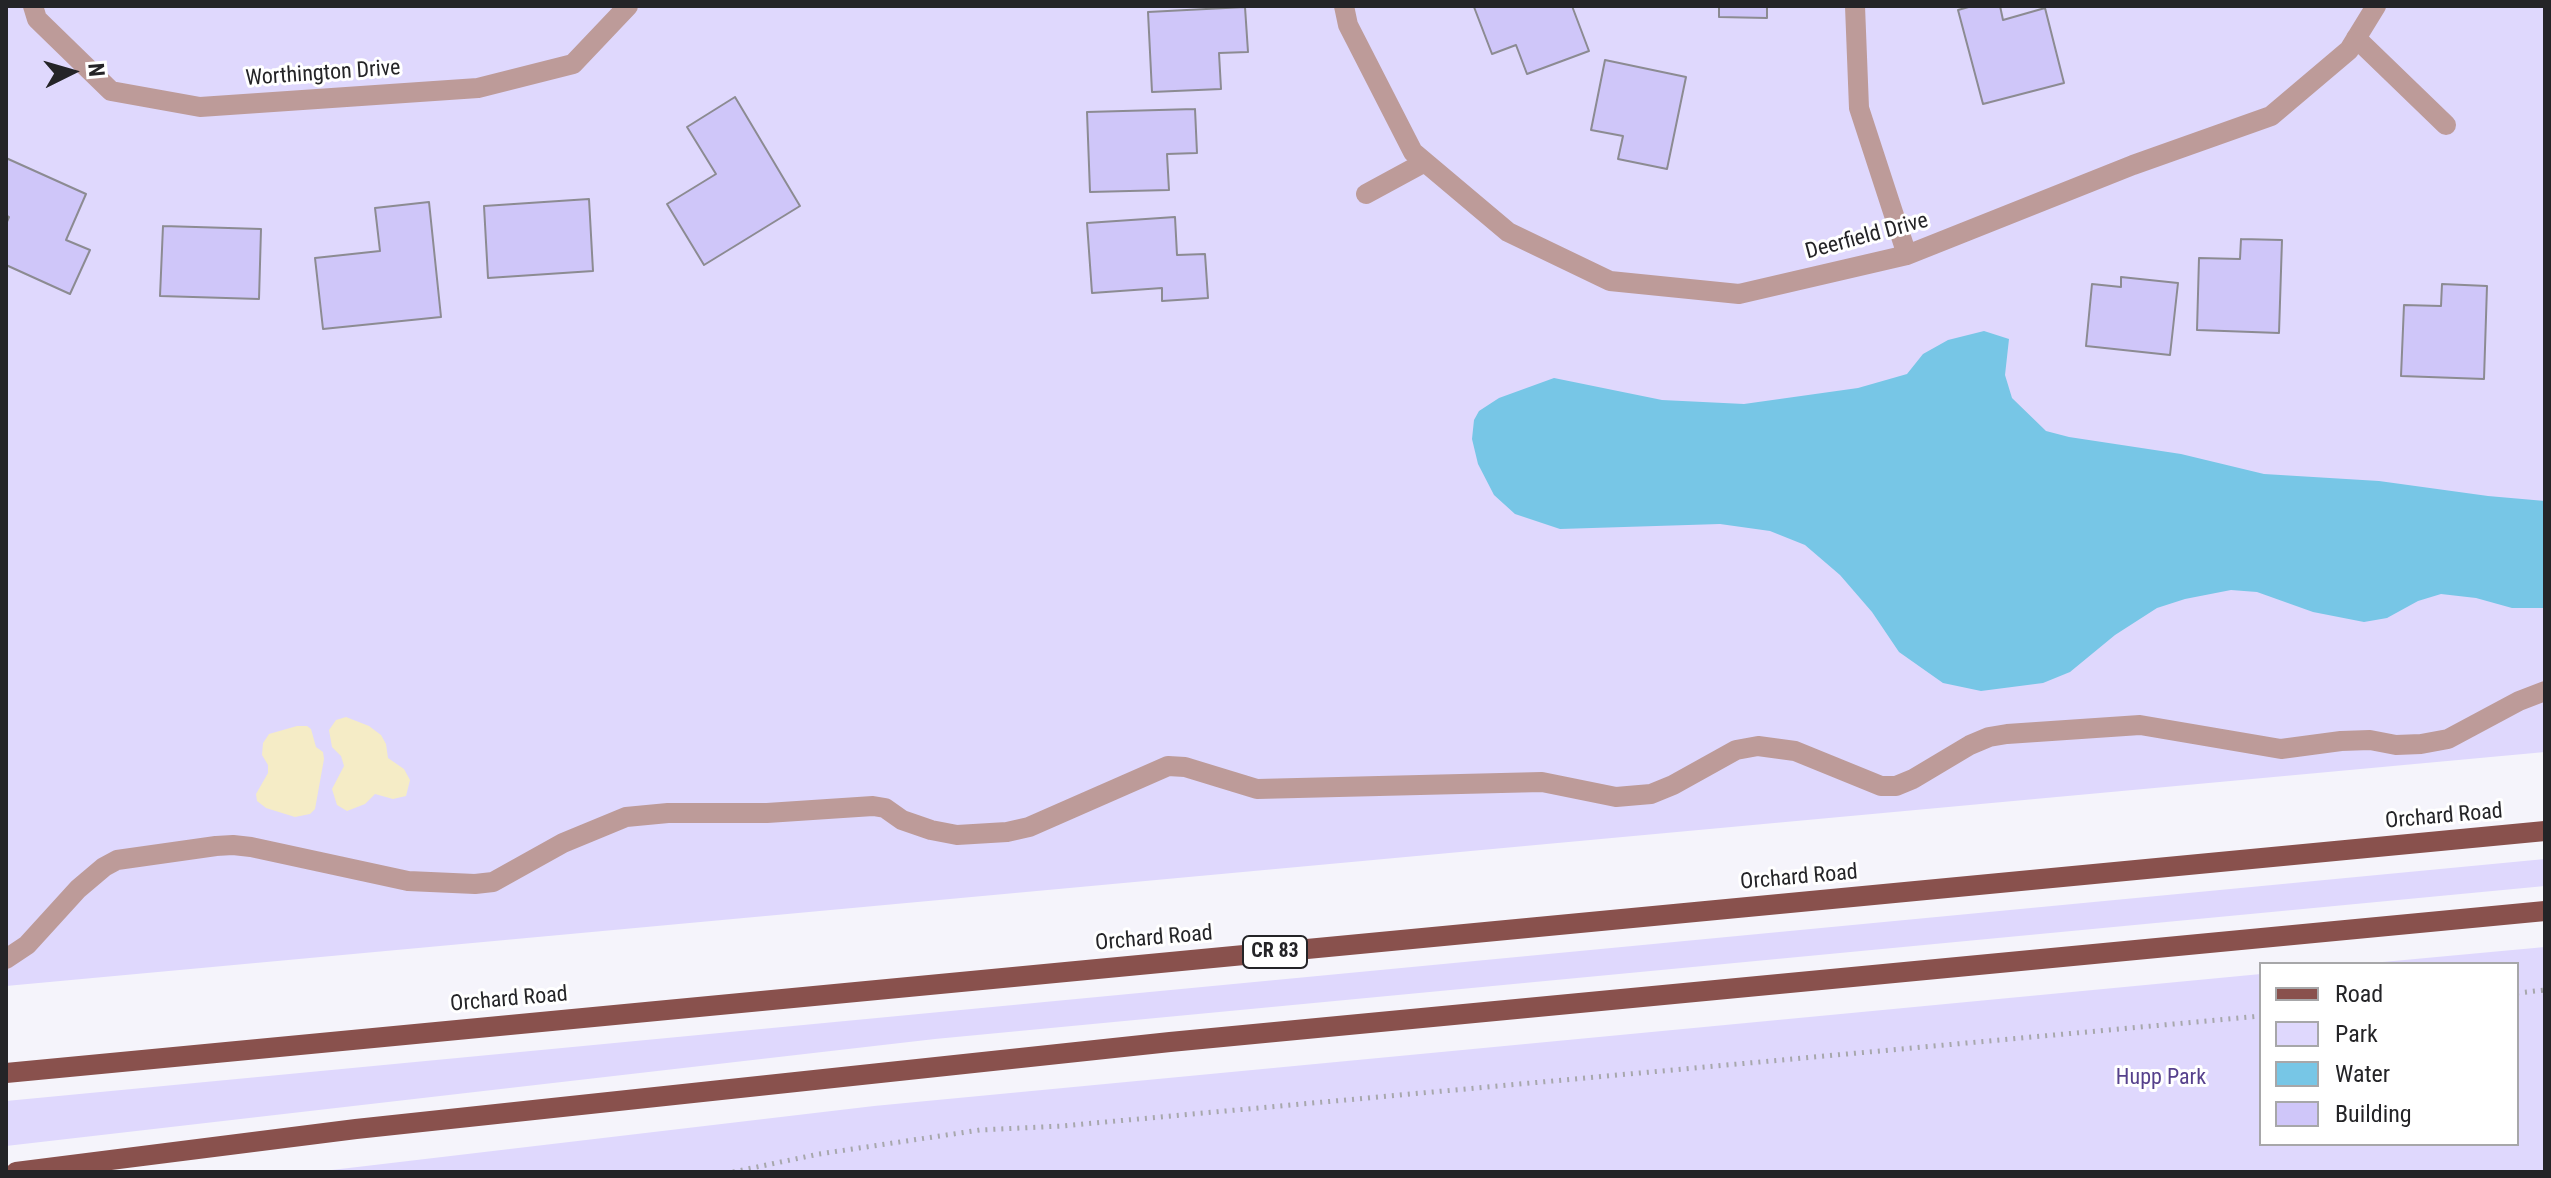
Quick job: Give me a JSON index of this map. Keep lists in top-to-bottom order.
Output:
{
  "streets": {
    "main road": ["Orchard Road", "CR 83"],
    "street": ["Worthington Drive", "Deerfield Drive"]
  },
  "parks": ["Hupp Park"],
  "legend": [
    "Road",
    "Park",
    "Water",
    "Building"
  ],
  "north": "right"
}
